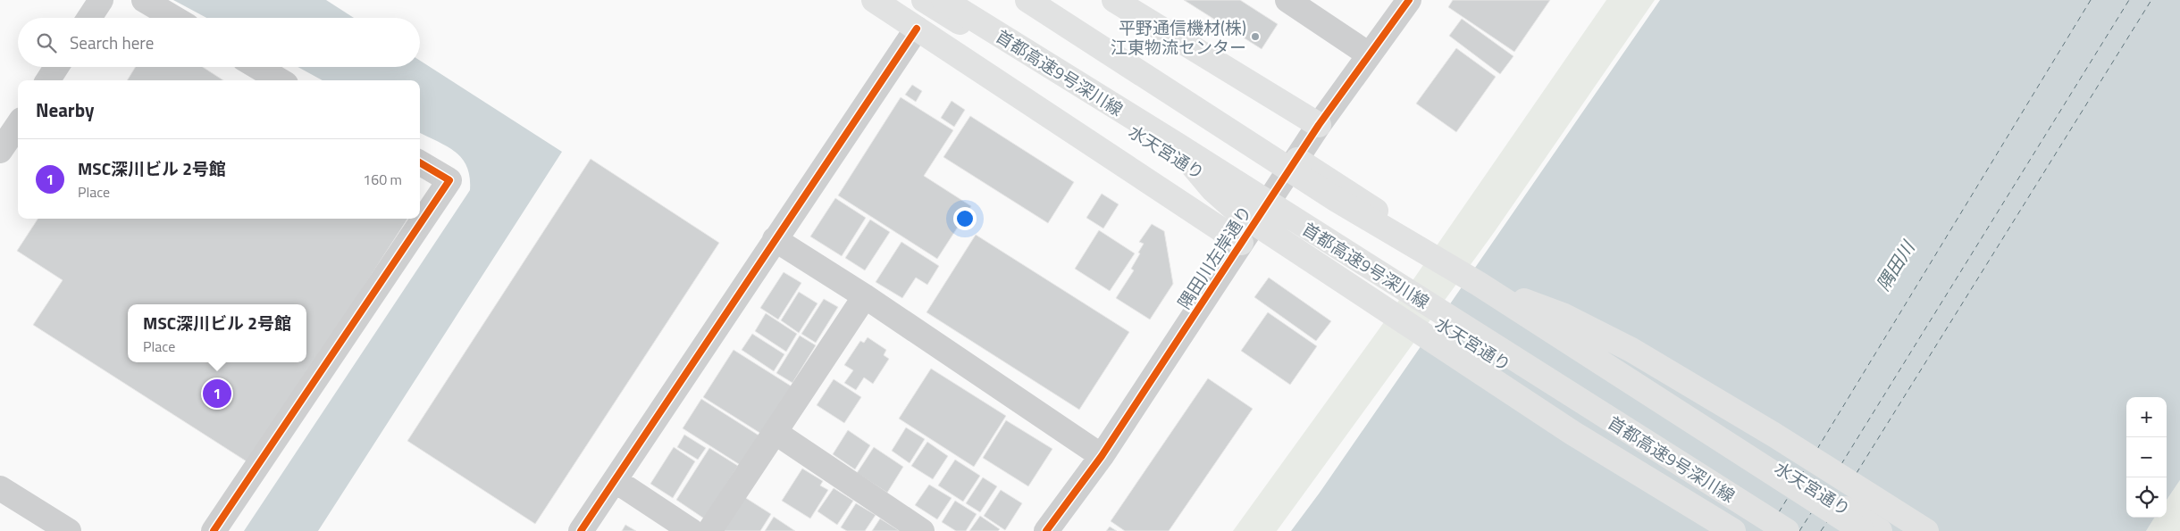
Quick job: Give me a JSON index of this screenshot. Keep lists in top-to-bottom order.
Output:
{
  "streets": {
    "main road": ["首都高速9号深川線", "水天宮通り"],
    "street": ["隅田川左岸通り"]
  },
  "water": ["隅田川"],
  "places": ["平野通信機材(株) 江東物流センター"],
  "page": {
    "search": "Search here",
    "heading": "Nearby",
    "list": [
      {
        "mark": "1",
        "name": "MSC深川ビル 2号館",
        "note": "Place",
        "value": "160 m"
      }
    ],
    "popup": ["MSC深川ビル 2号館", "Place"],
    "pins": "1",
    "map_buttons": ["+", "−"]
  }
}
